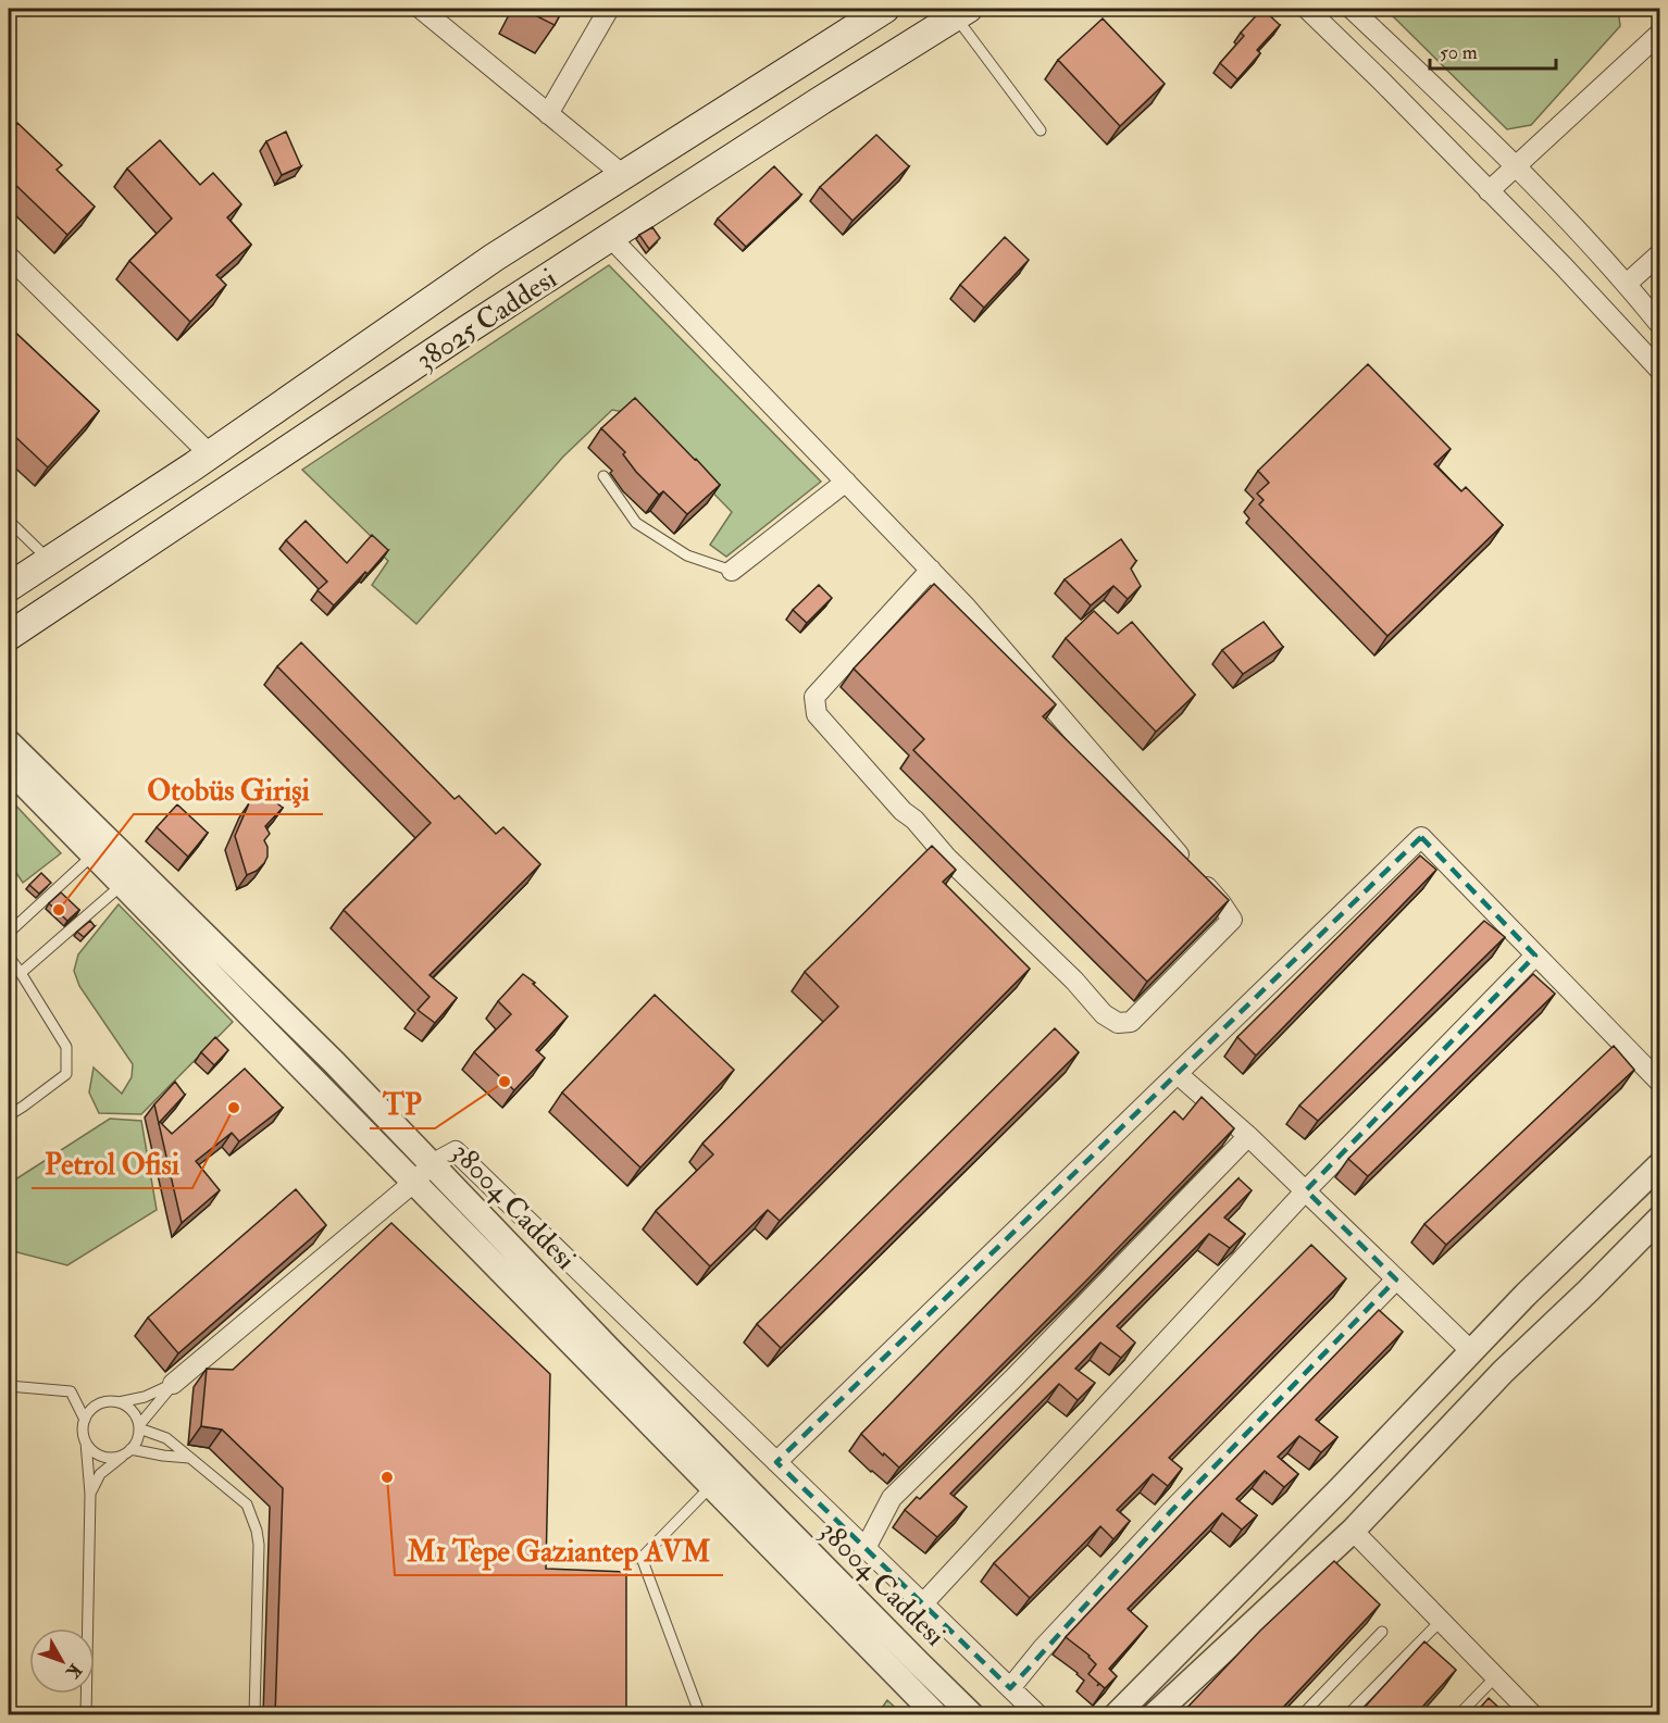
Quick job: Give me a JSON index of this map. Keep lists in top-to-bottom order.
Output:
{
  "streets": {
    "main road": ["38025 Caddesi"],
    "street": ["38004 Caddesi"]
  },
  "places": [
    "Otobüs Girişi",
    "TP",
    "Petrol Ofisi",
    "M1 Tepe Gaziantep AVM"
  ],
  "scale_bar": "50 m",
  "north": "bottom right"
}
